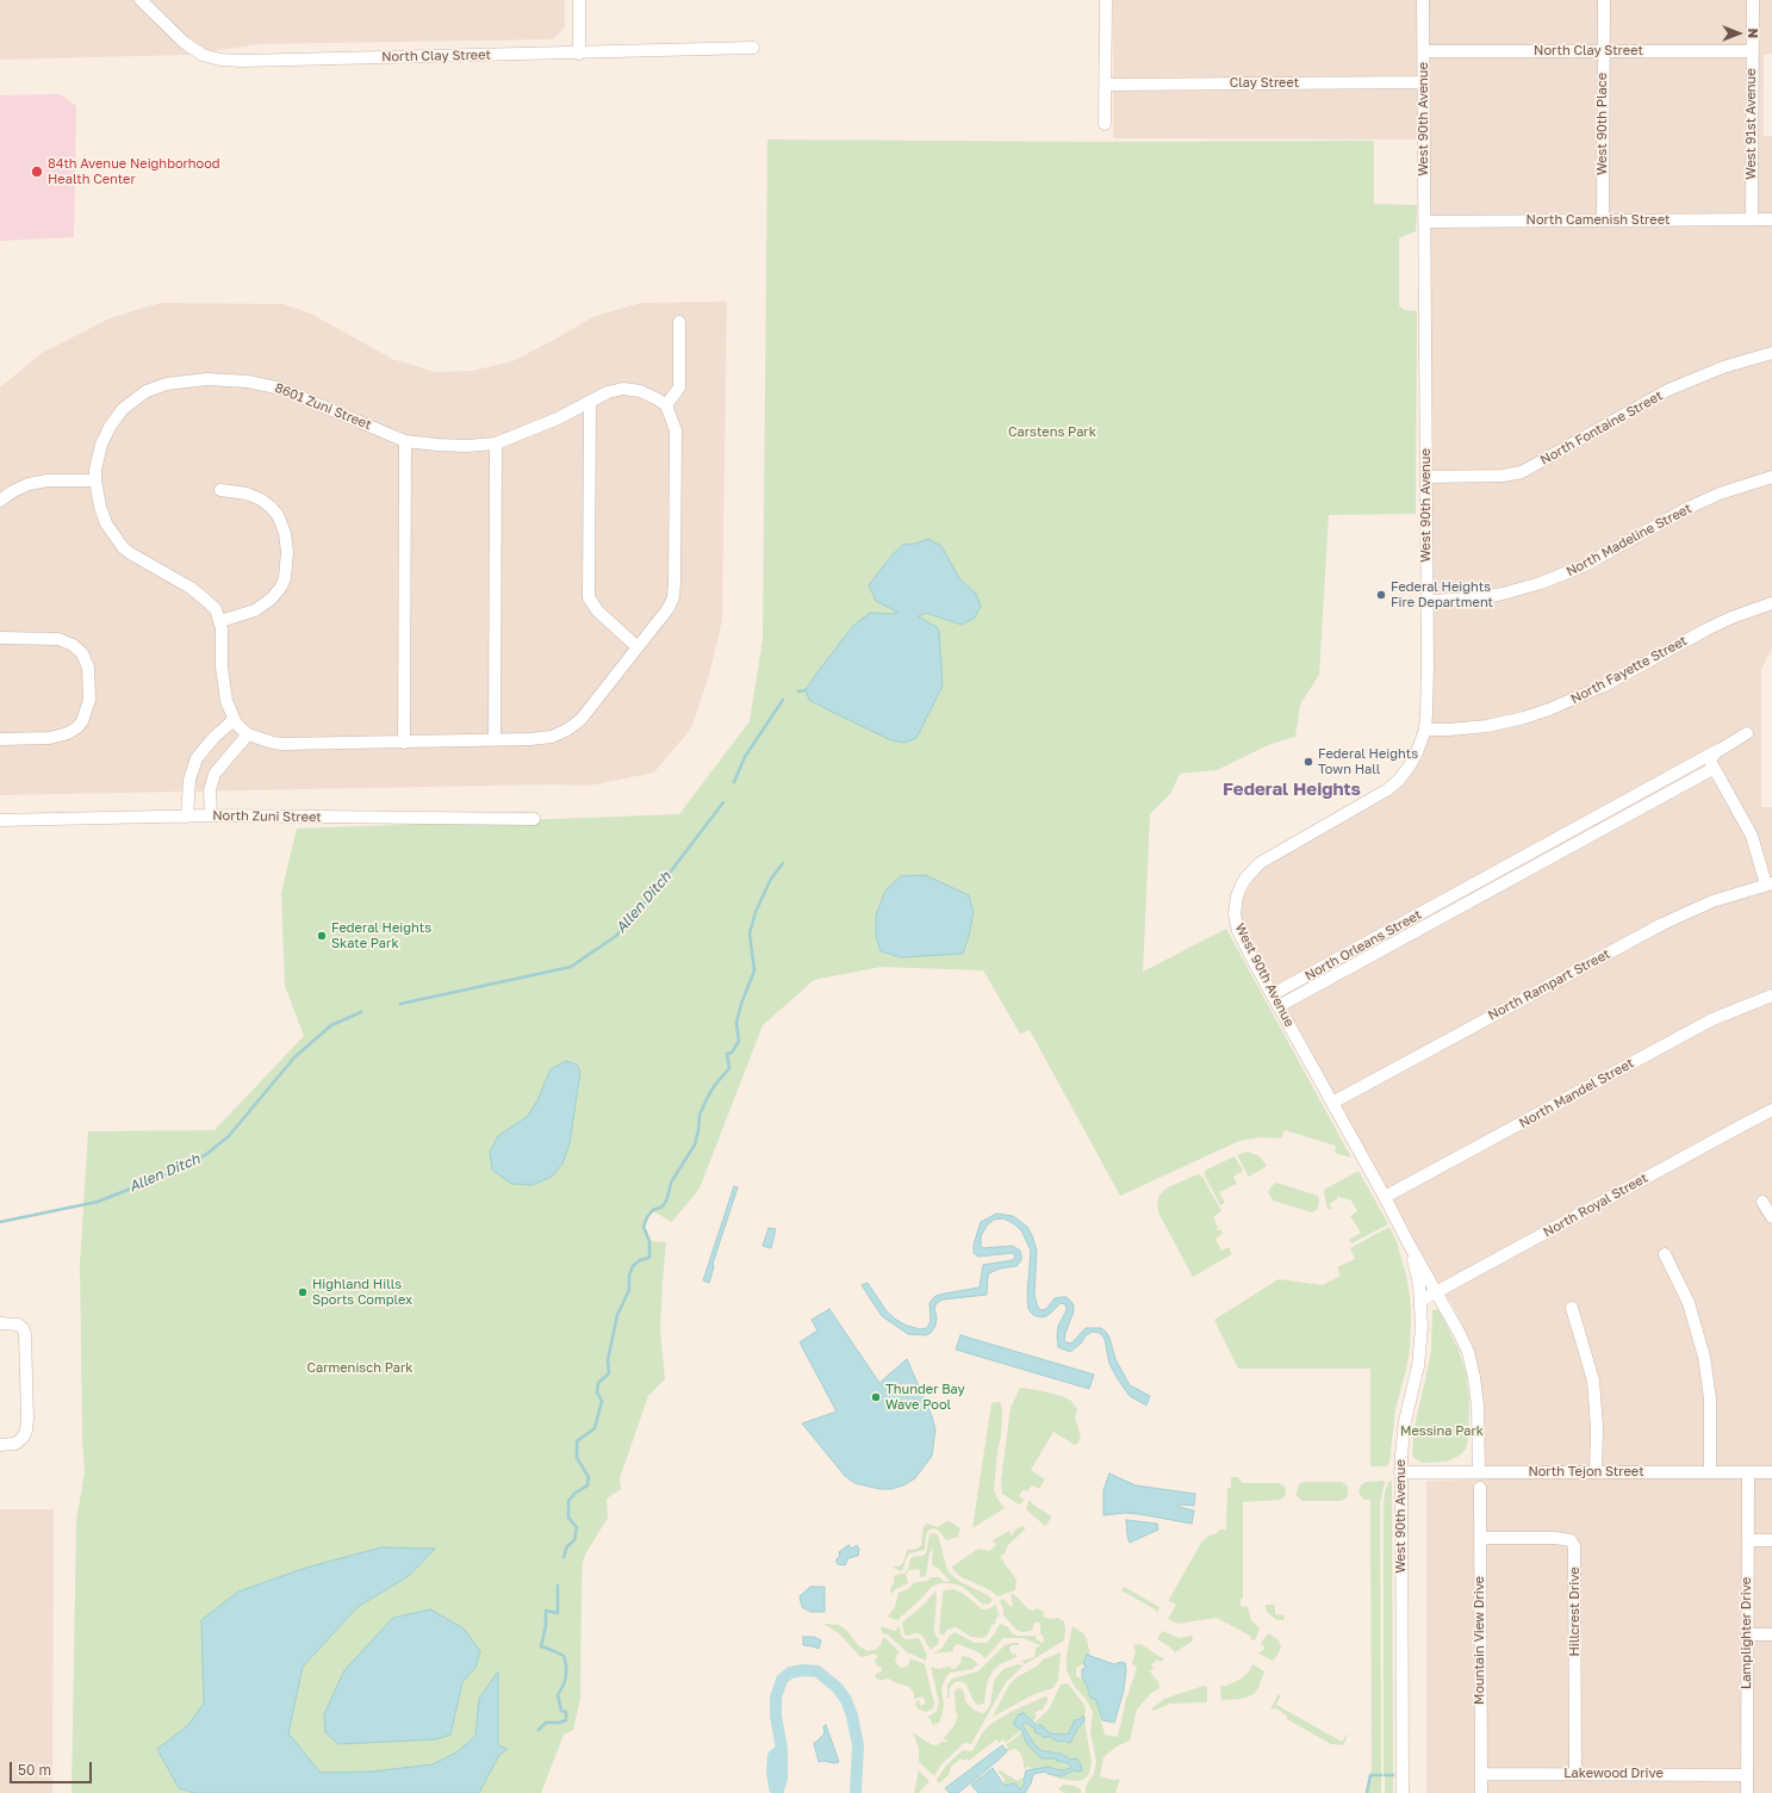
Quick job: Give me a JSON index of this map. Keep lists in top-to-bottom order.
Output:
{
  "streets": {
    "street": [
      "North Clay Street",
      "Clay Street",
      "West 90th Avenue",
      "West 90th Place",
      "West 91st Avenue",
      "North Camenish Street",
      "8601 Zuni Street",
      "North Fontaine Street",
      "North Madeline Street",
      "North Fayette Street",
      "North Zuni Street",
      "North Orleans Street",
      "North Rampart Street",
      "North Mandel Street",
      "North Royal Street",
      "North Tejon Street",
      "Hillcrest Drive",
      "Lamplighter Drive",
      "Mountain View Drive",
      "Lakewood Drive"
    ]
  },
  "crossings": [
    ["North Clay Street", "West 90th Avenue"],
    ["North Clay Street", "West 90th Place"],
    ["North Clay Street", "West 91st Avenue"],
    ["Clay Street", "West 90th Avenue"],
    ["West 90th Avenue", "North Camenish Street"],
    ["West 90th Avenue", "North Fontaine Street"],
    ["West 90th Avenue", "North Madeline Street"],
    ["West 90th Avenue", "North Fayette Street"],
    ["West 90th Avenue", "North Orleans Street"],
    ["West 90th Avenue", "North Rampart Street"],
    ["West 90th Avenue", "North Mandel Street"],
    ["West 90th Avenue", "North Royal Street"],
    ["West 90th Avenue", "North Tejon Street"],
    ["West 90th Place", "North Camenish Street"],
    ["West 91st Avenue", "North Camenish Street"],
    ["North Tejon Street", "Lamplighter Drive"],
    ["Hillcrest Drive", "Mountain View Drive"],
    ["Hillcrest Drive", "Lakewood Drive"],
    ["Lamplighter Drive", "Lakewood Drive"],
    ["Mountain View Drive", "Lakewood Drive"]
  ],
  "districts": ["Federal Heights"],
  "water": ["Allen Ditch"],
  "parks": ["Carstens Park", "Carmenisch Park", "Messina Park"],
  "places": [
    "84th Avenue Neighborhood Health Center",
    "Federal Heights Fire Department",
    "Federal Heights Town Hall",
    "Federal Heights Skate Park",
    "Highland Hills Sports Complex",
    "Thunder Bay Wave Pool"
  ],
  "scale_bar": "50 m",
  "north": "right"
}
